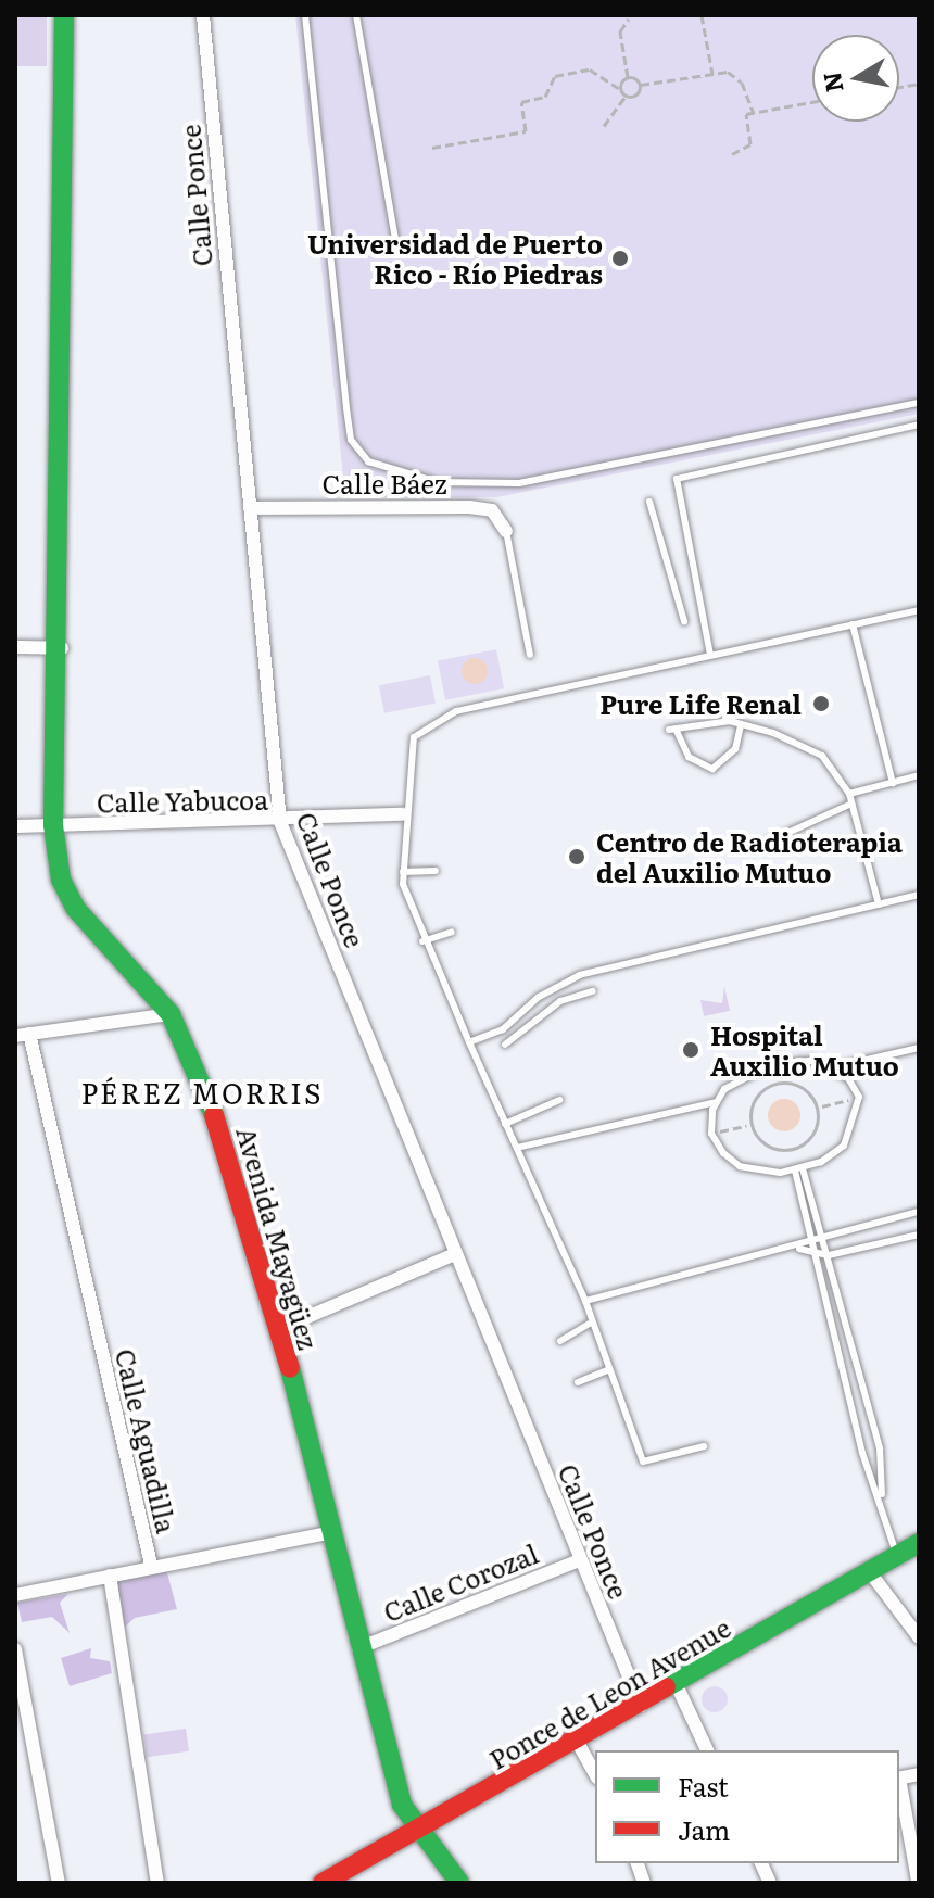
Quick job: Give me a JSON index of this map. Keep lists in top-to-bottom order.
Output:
{
  "streets": {
    "street": [
      "Calle Ponce",
      "Calle Báez",
      "Calle Yabucoa",
      "Avenida Mayagüez",
      "Calle Aguadilla",
      "Calle Corozal",
      "Ponce de Leon Avenue"
    ]
  },
  "crossings": [
    ["Calle Ponce", "Calle Báez"],
    ["Calle Ponce", "Calle Yabucoa"],
    ["Calle Ponce", "Calle Corozal"],
    ["Calle Ponce", "Ponce de Leon Avenue"],
    ["Calle Yabucoa", "Avenida Mayagüez"],
    ["Avenida Mayagüez", "Calle Corozal"],
    ["Avenida Mayagüez", "Ponce de Leon Avenue"]
  ],
  "districts": ["PÉREZ MORRIS"],
  "places": [
    "Universidad de Puerto Rico - Río Piedras",
    "Pure Life Renal",
    "Centro de Radioterapia del Auxilio Mutuo",
    "Hospital Auxilio Mutuo"
  ],
  "legend": ["Fast", "Jam"],
  "north": "left"
}
